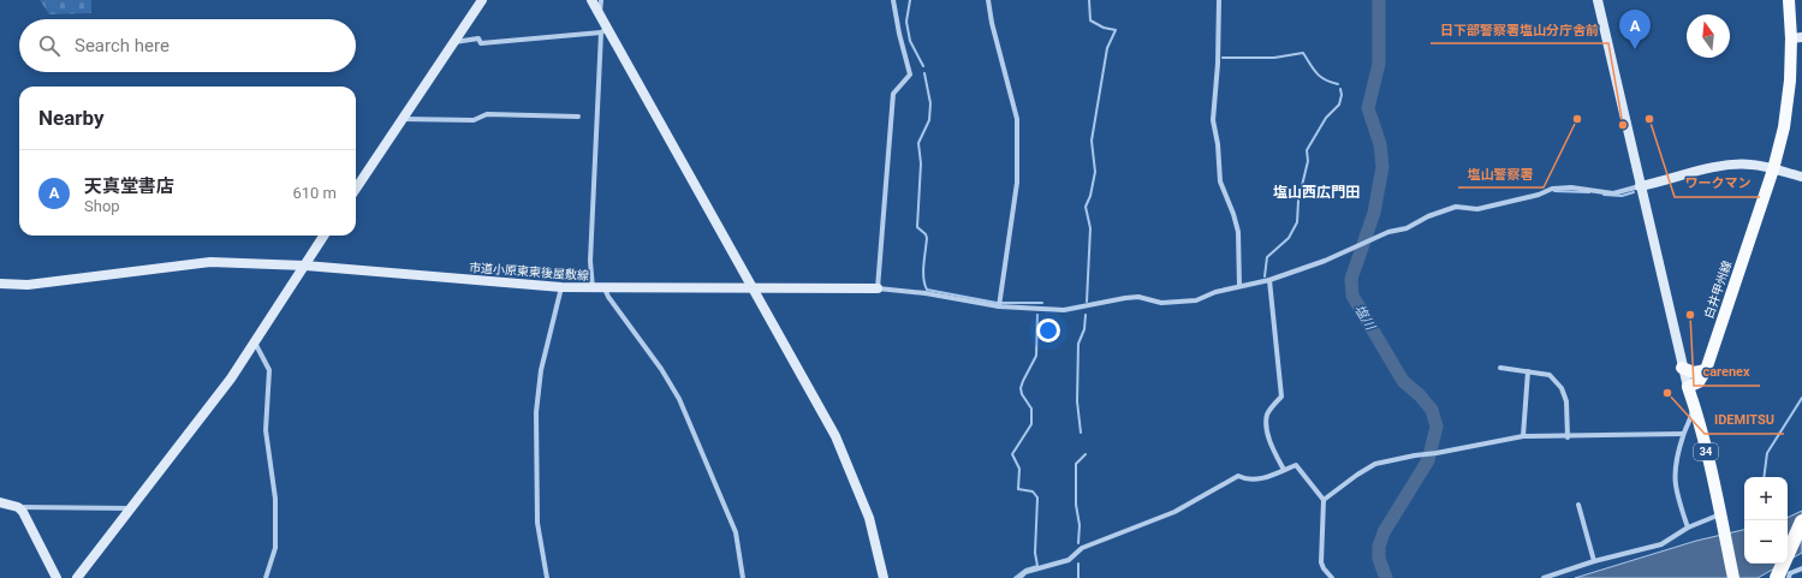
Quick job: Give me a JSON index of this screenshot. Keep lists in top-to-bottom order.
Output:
{
  "streets": {
    "main road": ["白井甲州線", "34"],
    "street": ["市道小原東東後屋敷線"]
  },
  "crossings": [
    ["白井甲州線", "34"]
  ],
  "districts": ["塩山西広門田"],
  "water": ["塩川"],
  "places": [
    "塩山警察署",
    "ワークマン",
    "日下部警察署塩山分庁舎前",
    "carenex",
    "IDEMITSU"
  ],
  "north": "top",
  "page": {
    "pins": "A",
    "search": "Search here",
    "heading": "Nearby",
    "list": [
      {
        "mark": "A",
        "name": "天真堂書店",
        "note": "Shop",
        "value": "610 m"
      }
    ],
    "map_buttons": ["+", "−"]
  }
}
